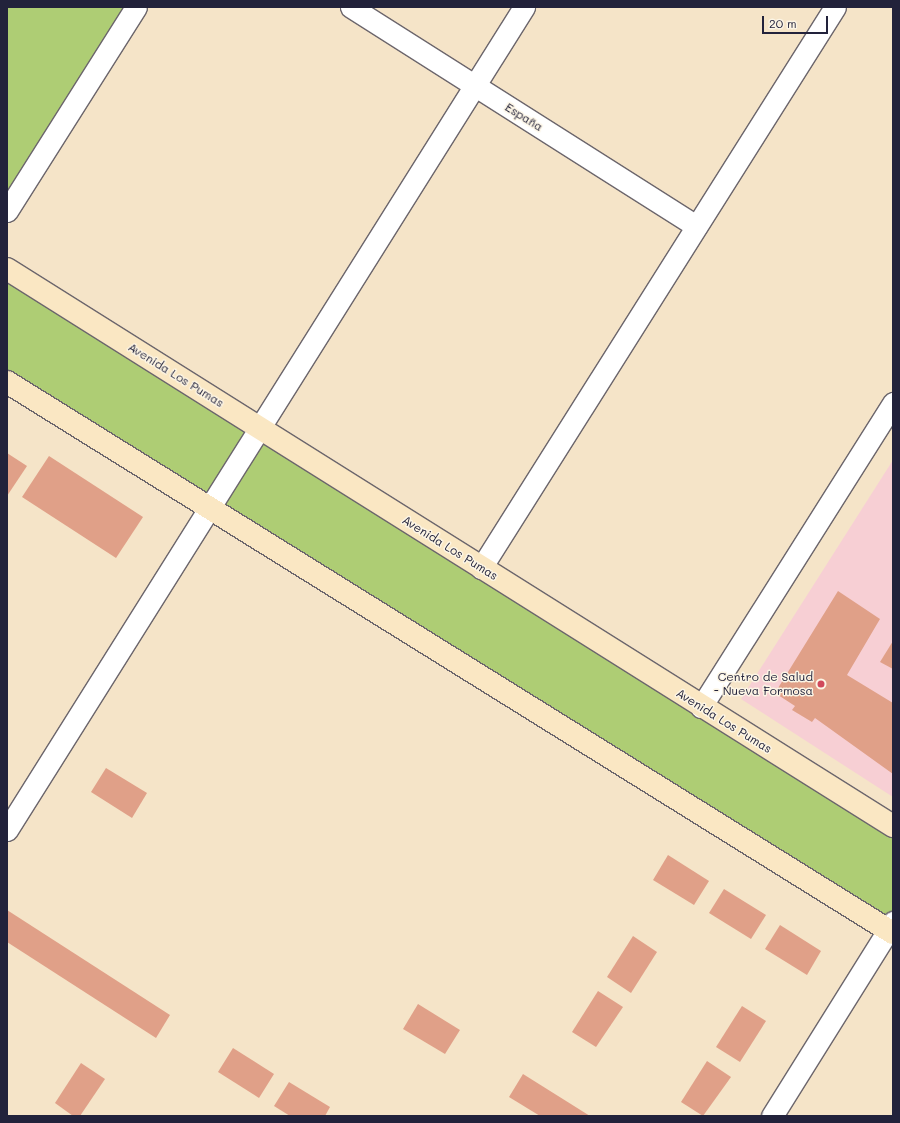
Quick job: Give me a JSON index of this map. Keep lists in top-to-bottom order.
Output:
{
  "streets": {
    "main road": ["Avenida Los Pumas"],
    "street": ["España"]
  },
  "places": ["Centro de Salud - Nueva Formosa"],
  "scale_bar": "20 m"
}
